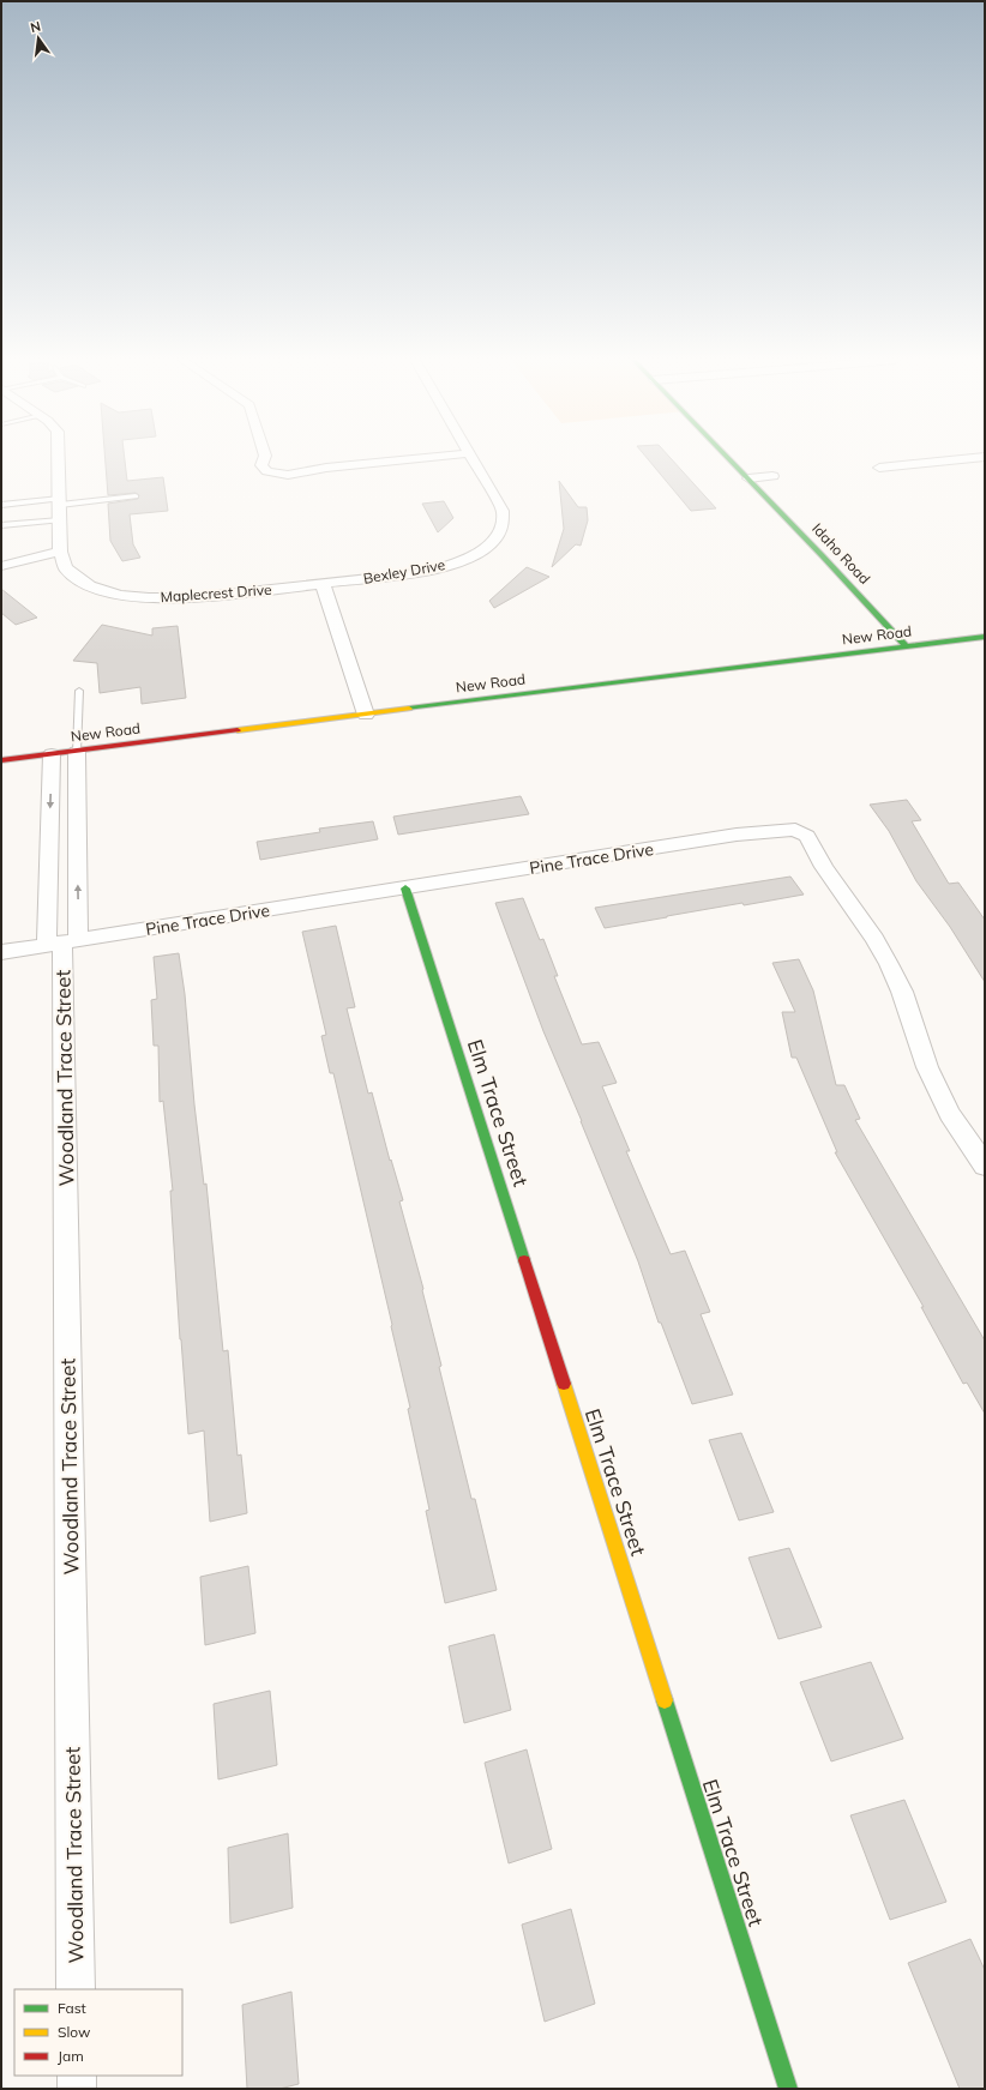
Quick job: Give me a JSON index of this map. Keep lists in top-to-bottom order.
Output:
{
  "streets": {
    "street": [
      "Idaho Road",
      "Bexley Drive",
      "Maplecrest Drive",
      "New Road",
      "Pine Trace Drive",
      "Woodland Trace Street",
      "Elm Trace Street"
    ]
  },
  "crossings": [
    ["Idaho Road", "New Road"],
    ["Bexley Drive", "Maplecrest Drive"],
    ["New Road", "Woodland Trace Street"],
    ["Pine Trace Drive", "Woodland Trace Street"],
    ["Pine Trace Drive", "Elm Trace Street"]
  ],
  "legend": ["Fast", "Slow", "Jam"],
  "north": "top"
}
